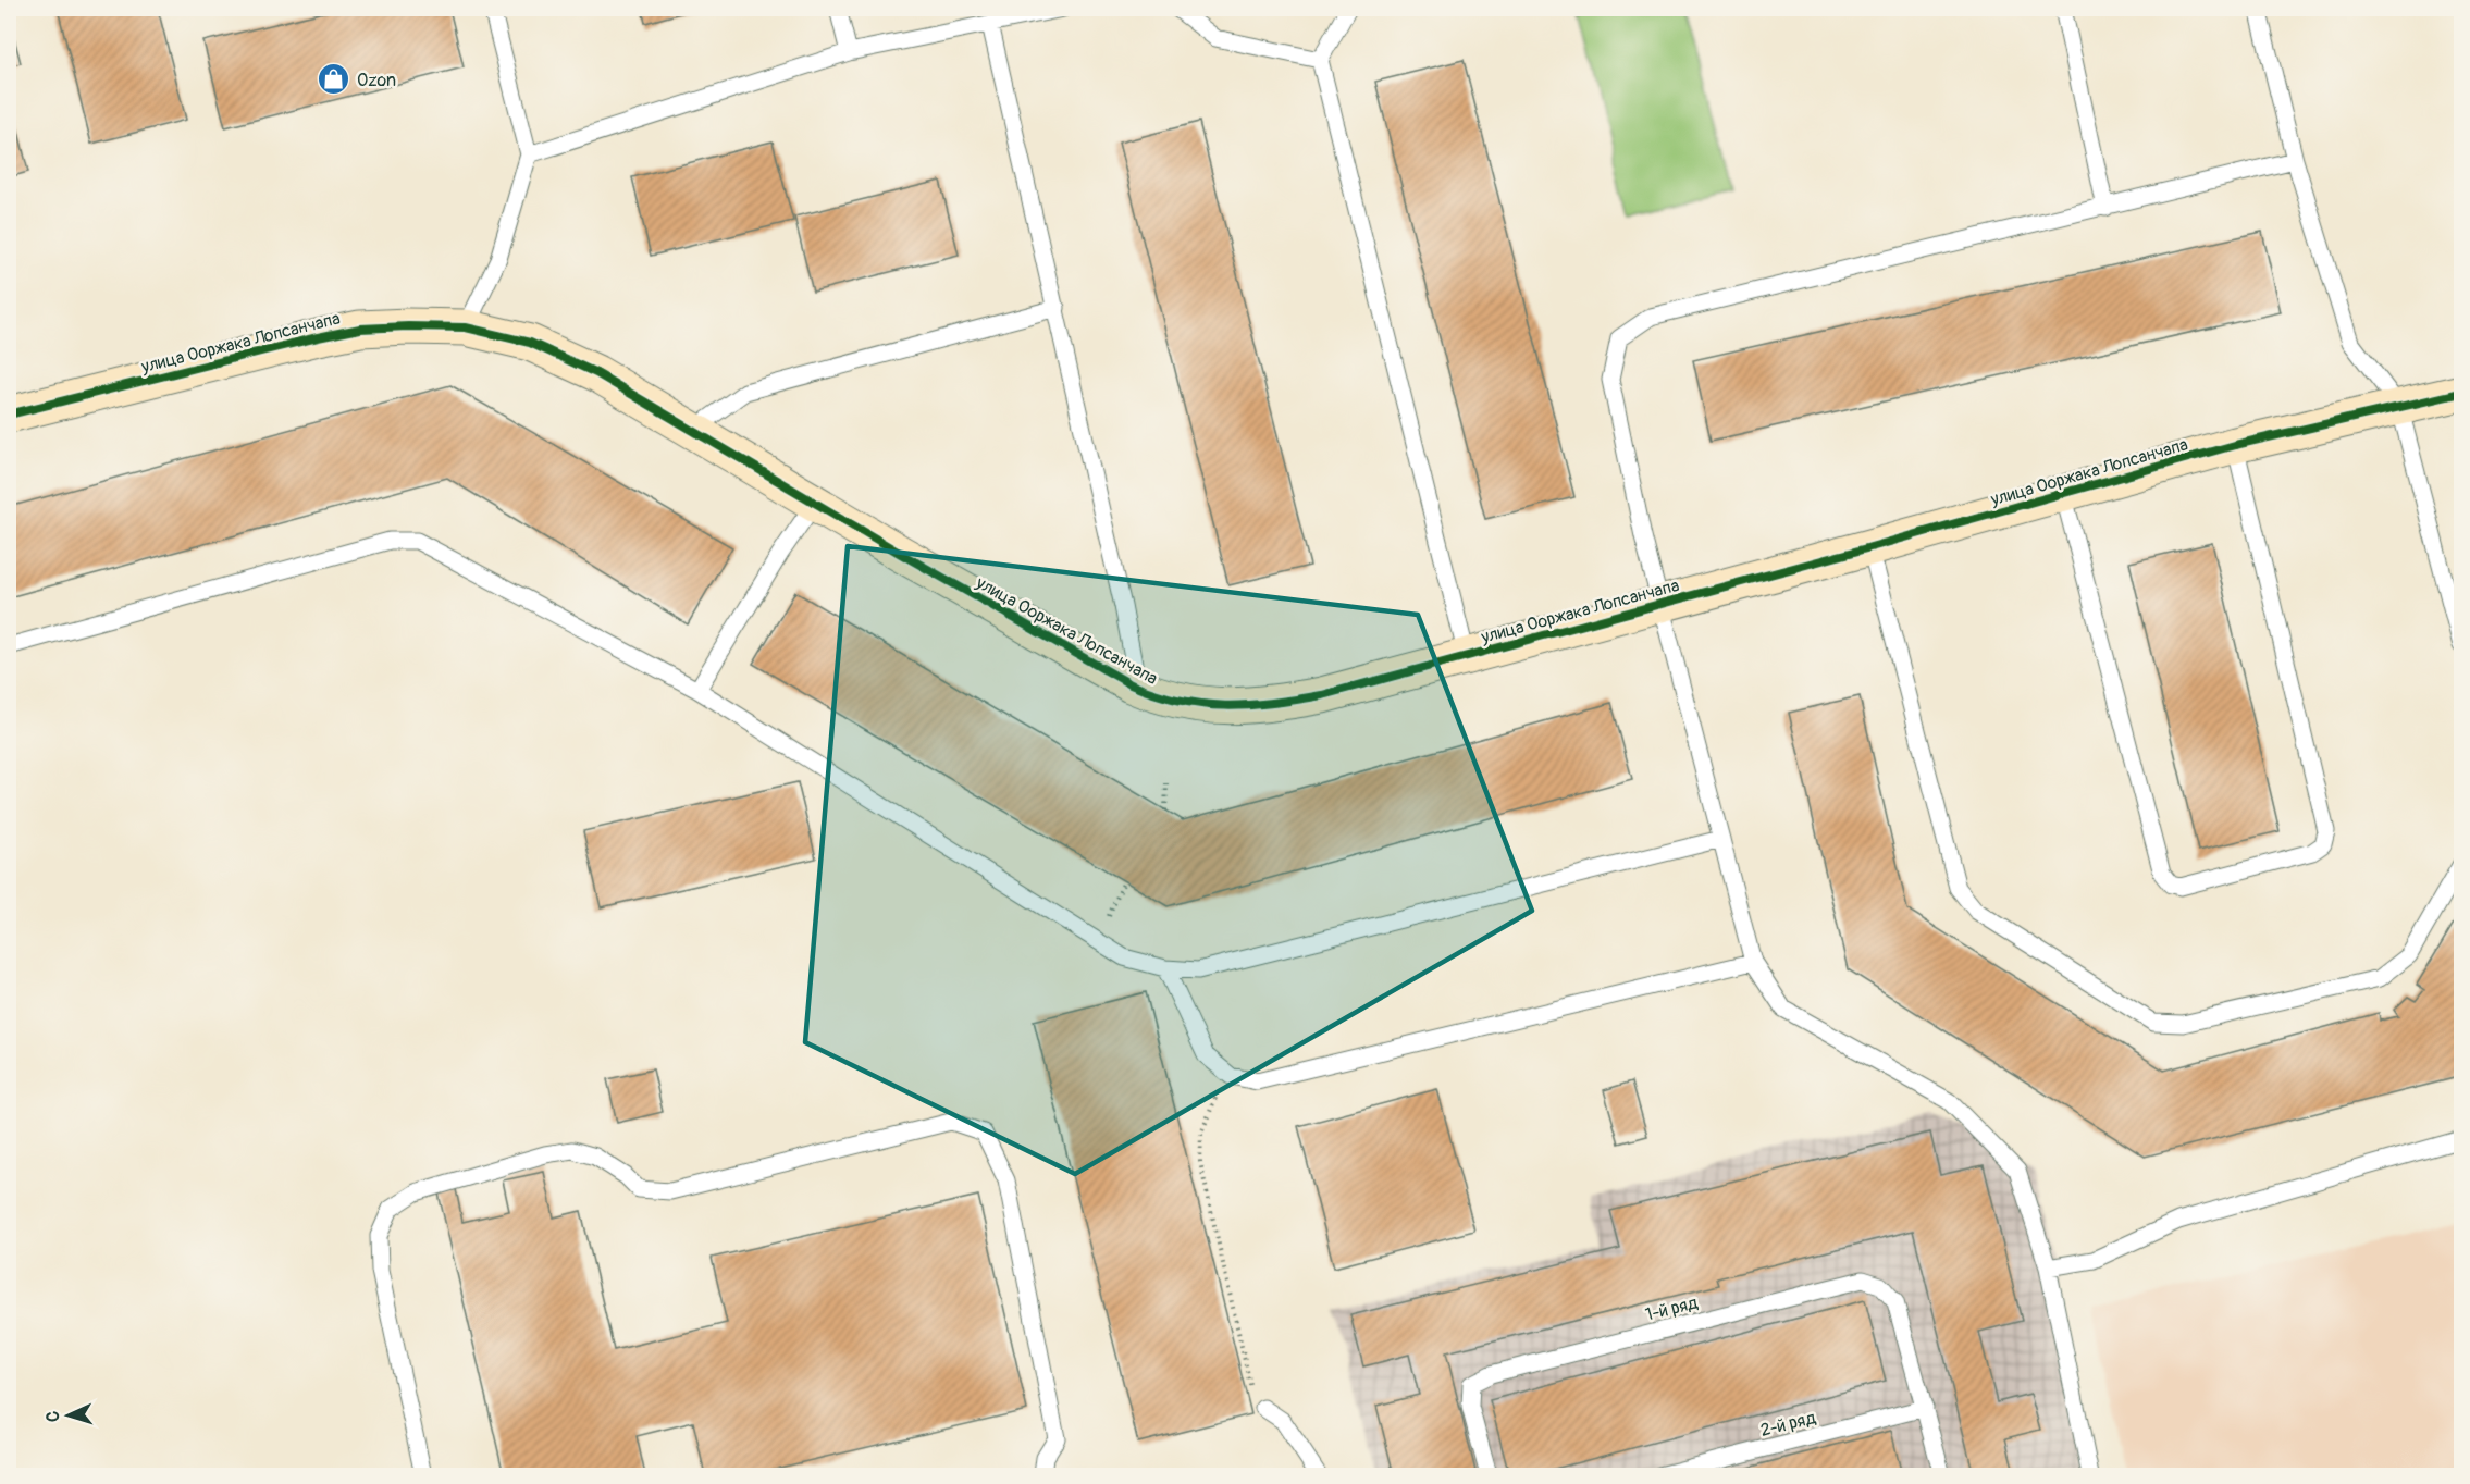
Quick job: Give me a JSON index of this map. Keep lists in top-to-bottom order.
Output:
{
  "streets": {
    "street": ["улица Ооржака Лопсанчапа"],
    "lane": ["1-й ряд", "2-й ряд"]
  },
  "crossings": [
    ["1-й ряд", "2-й ряд"]
  ],
  "places": {
    "shop": ["Ozon"]
  },
  "north": "left"
}
